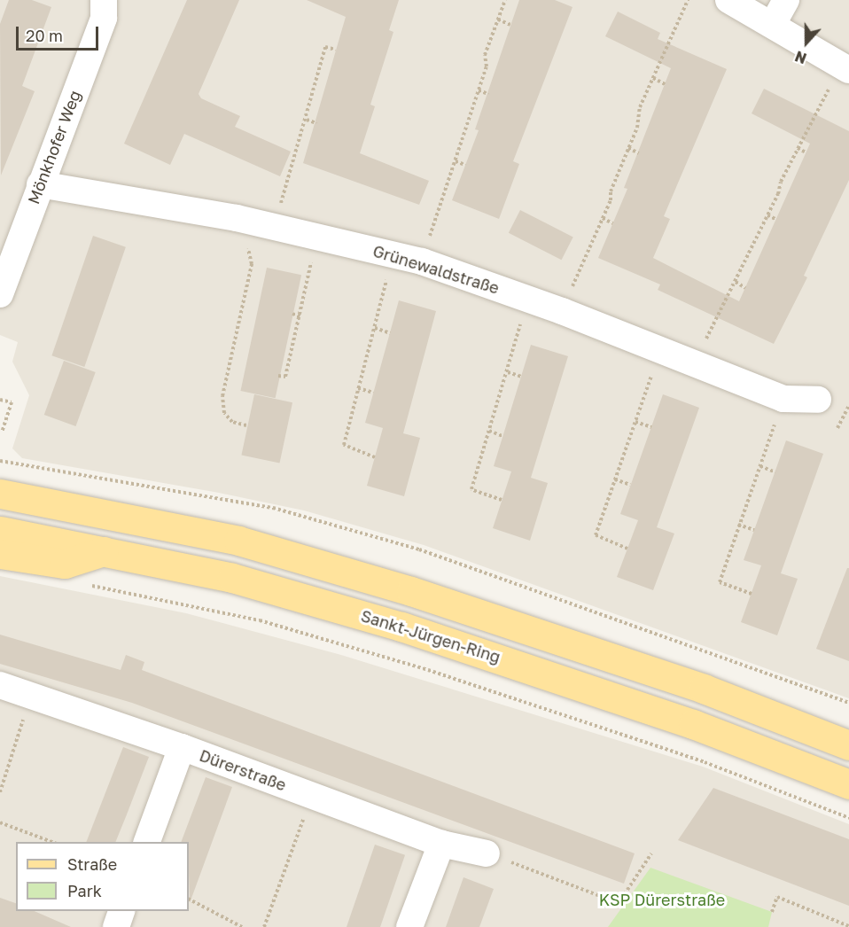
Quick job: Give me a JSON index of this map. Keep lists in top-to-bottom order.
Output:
{
  "streets": {
    "main road": ["Sankt-Jürgen-Ring"],
    "street": ["Mönkhofer Weg", "Grünewaldstraße", "Dürerstraße"]
  },
  "crossings": [
    ["Mönkhofer Weg", "Grünewaldstraße"]
  ],
  "parks": ["KSP Dürerstraße"],
  "legend": ["Straße", "Park"],
  "scale_bar": "20 m",
  "north": "bottom"
}
